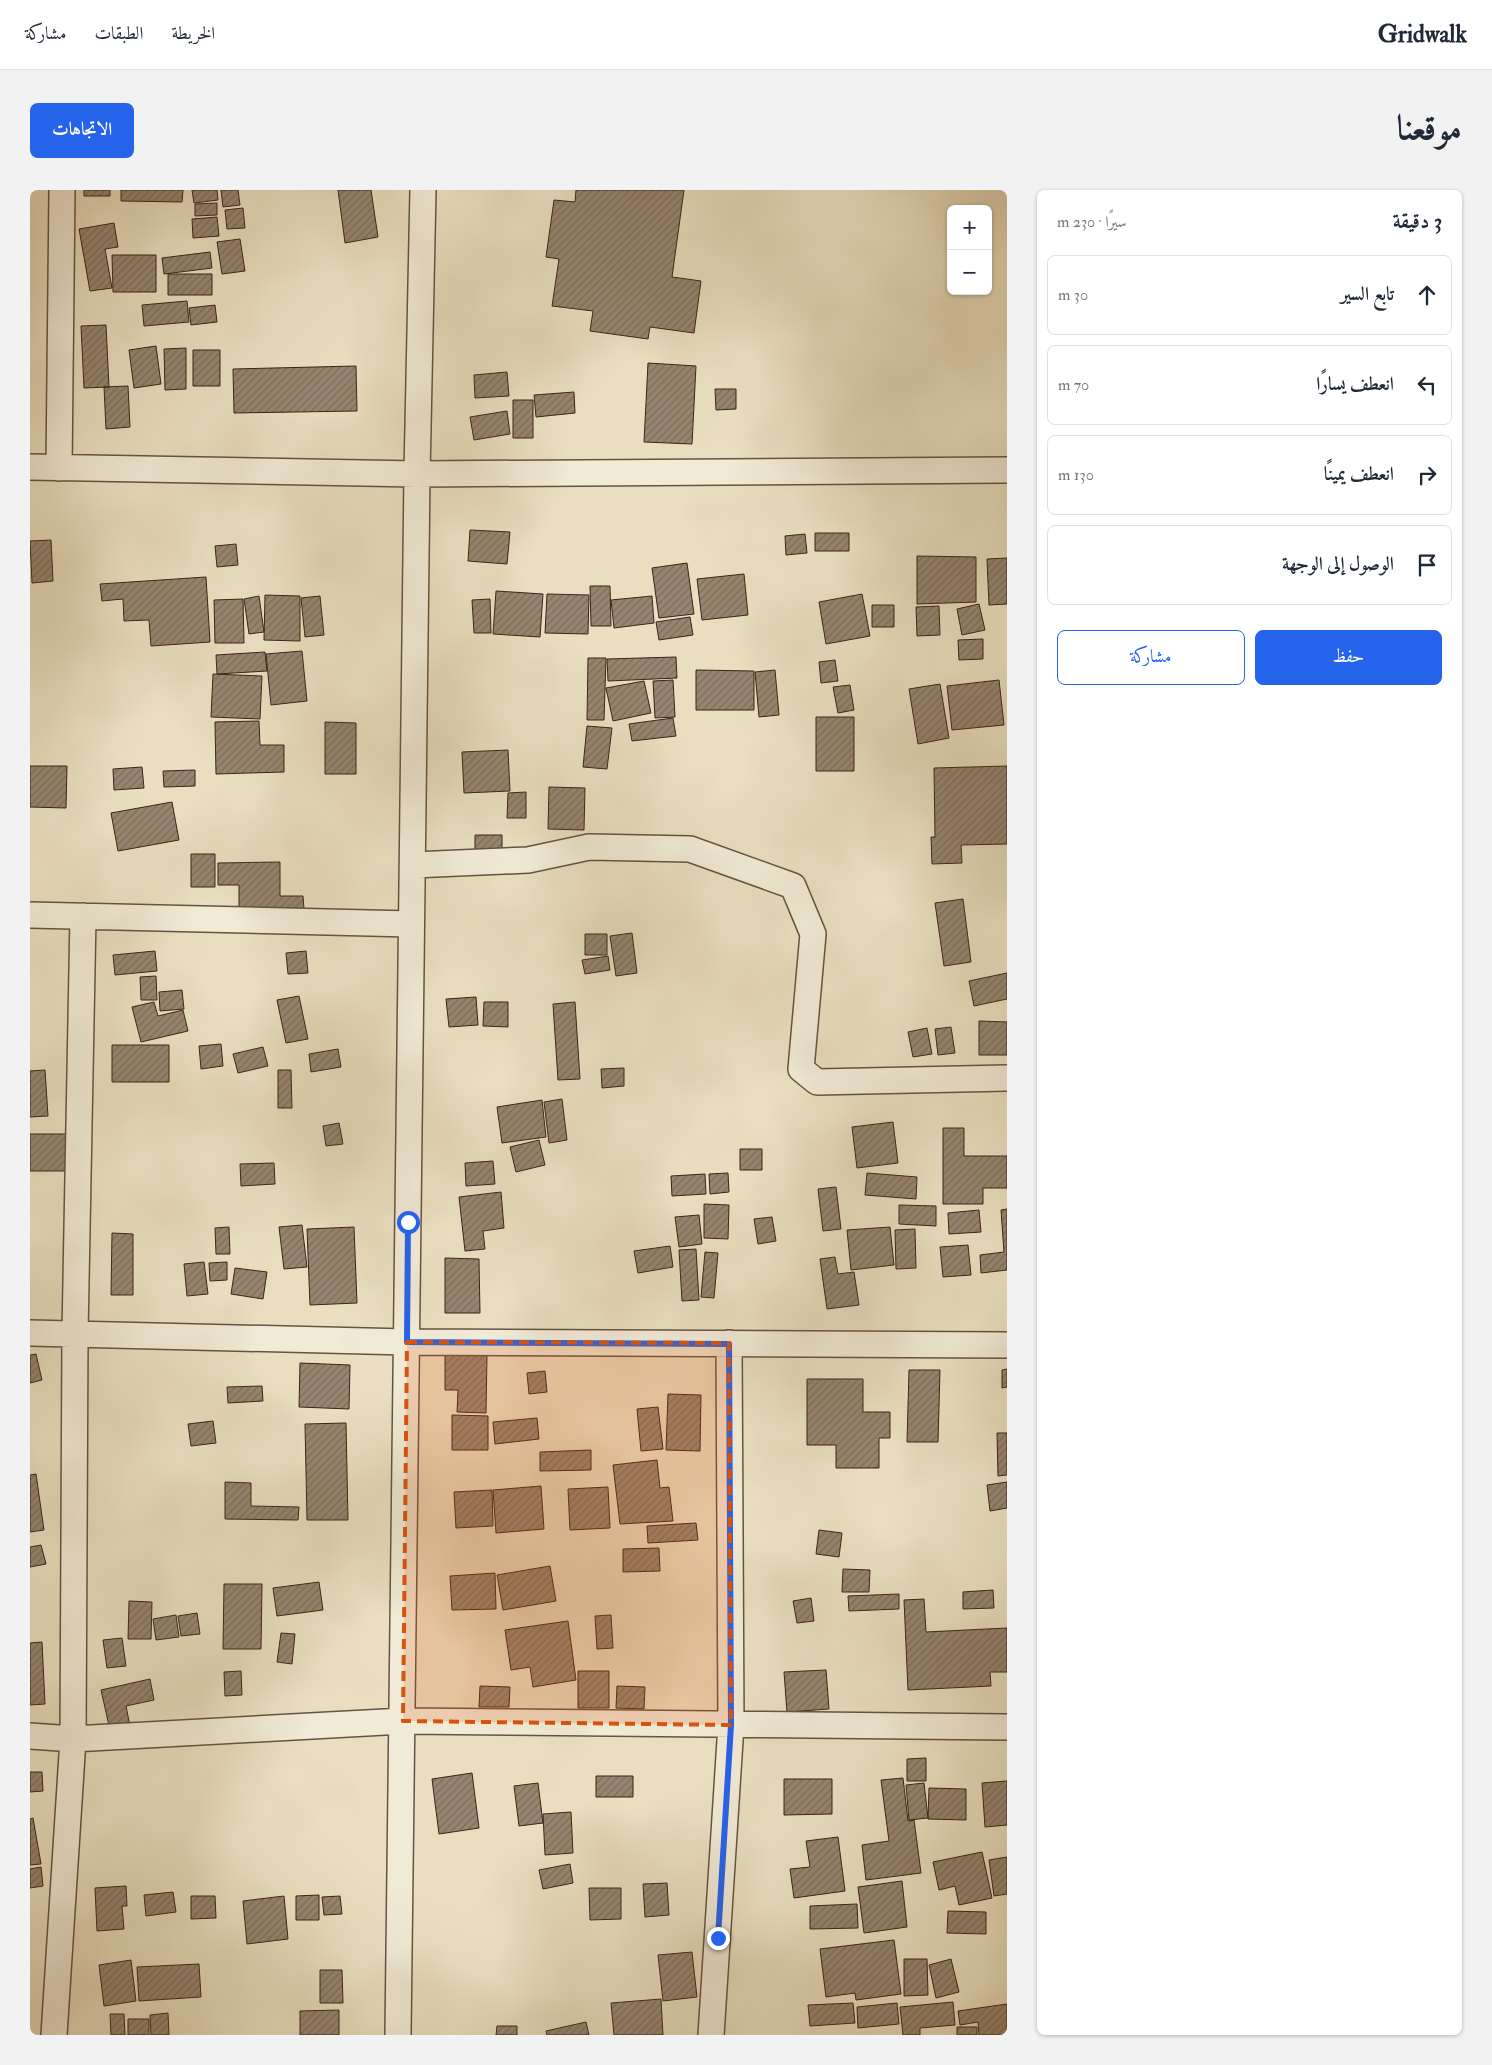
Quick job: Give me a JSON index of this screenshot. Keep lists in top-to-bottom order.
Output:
{
  "page": {
    "header": "Gridwalk",
    "nav": ["الخريطة", "الطبقات", "مشاركة"],
    "title": "موقعنا",
    "buttons": [
      "الاتجاهات",
      ["حفظ", "مشاركة"]
    ],
    "heading": ["3 دقيقة", "سيرًا · 230 m"],
    "map_buttons": ["+", "−"],
    "list": [
      ["تابع السير", "30 m"],
      ["انعطف يسارًا", "70 m"],
      ["انعطف يمينًا", "130 m"],
      "الوصول إلى الوجهة"
    ]
  }
}
